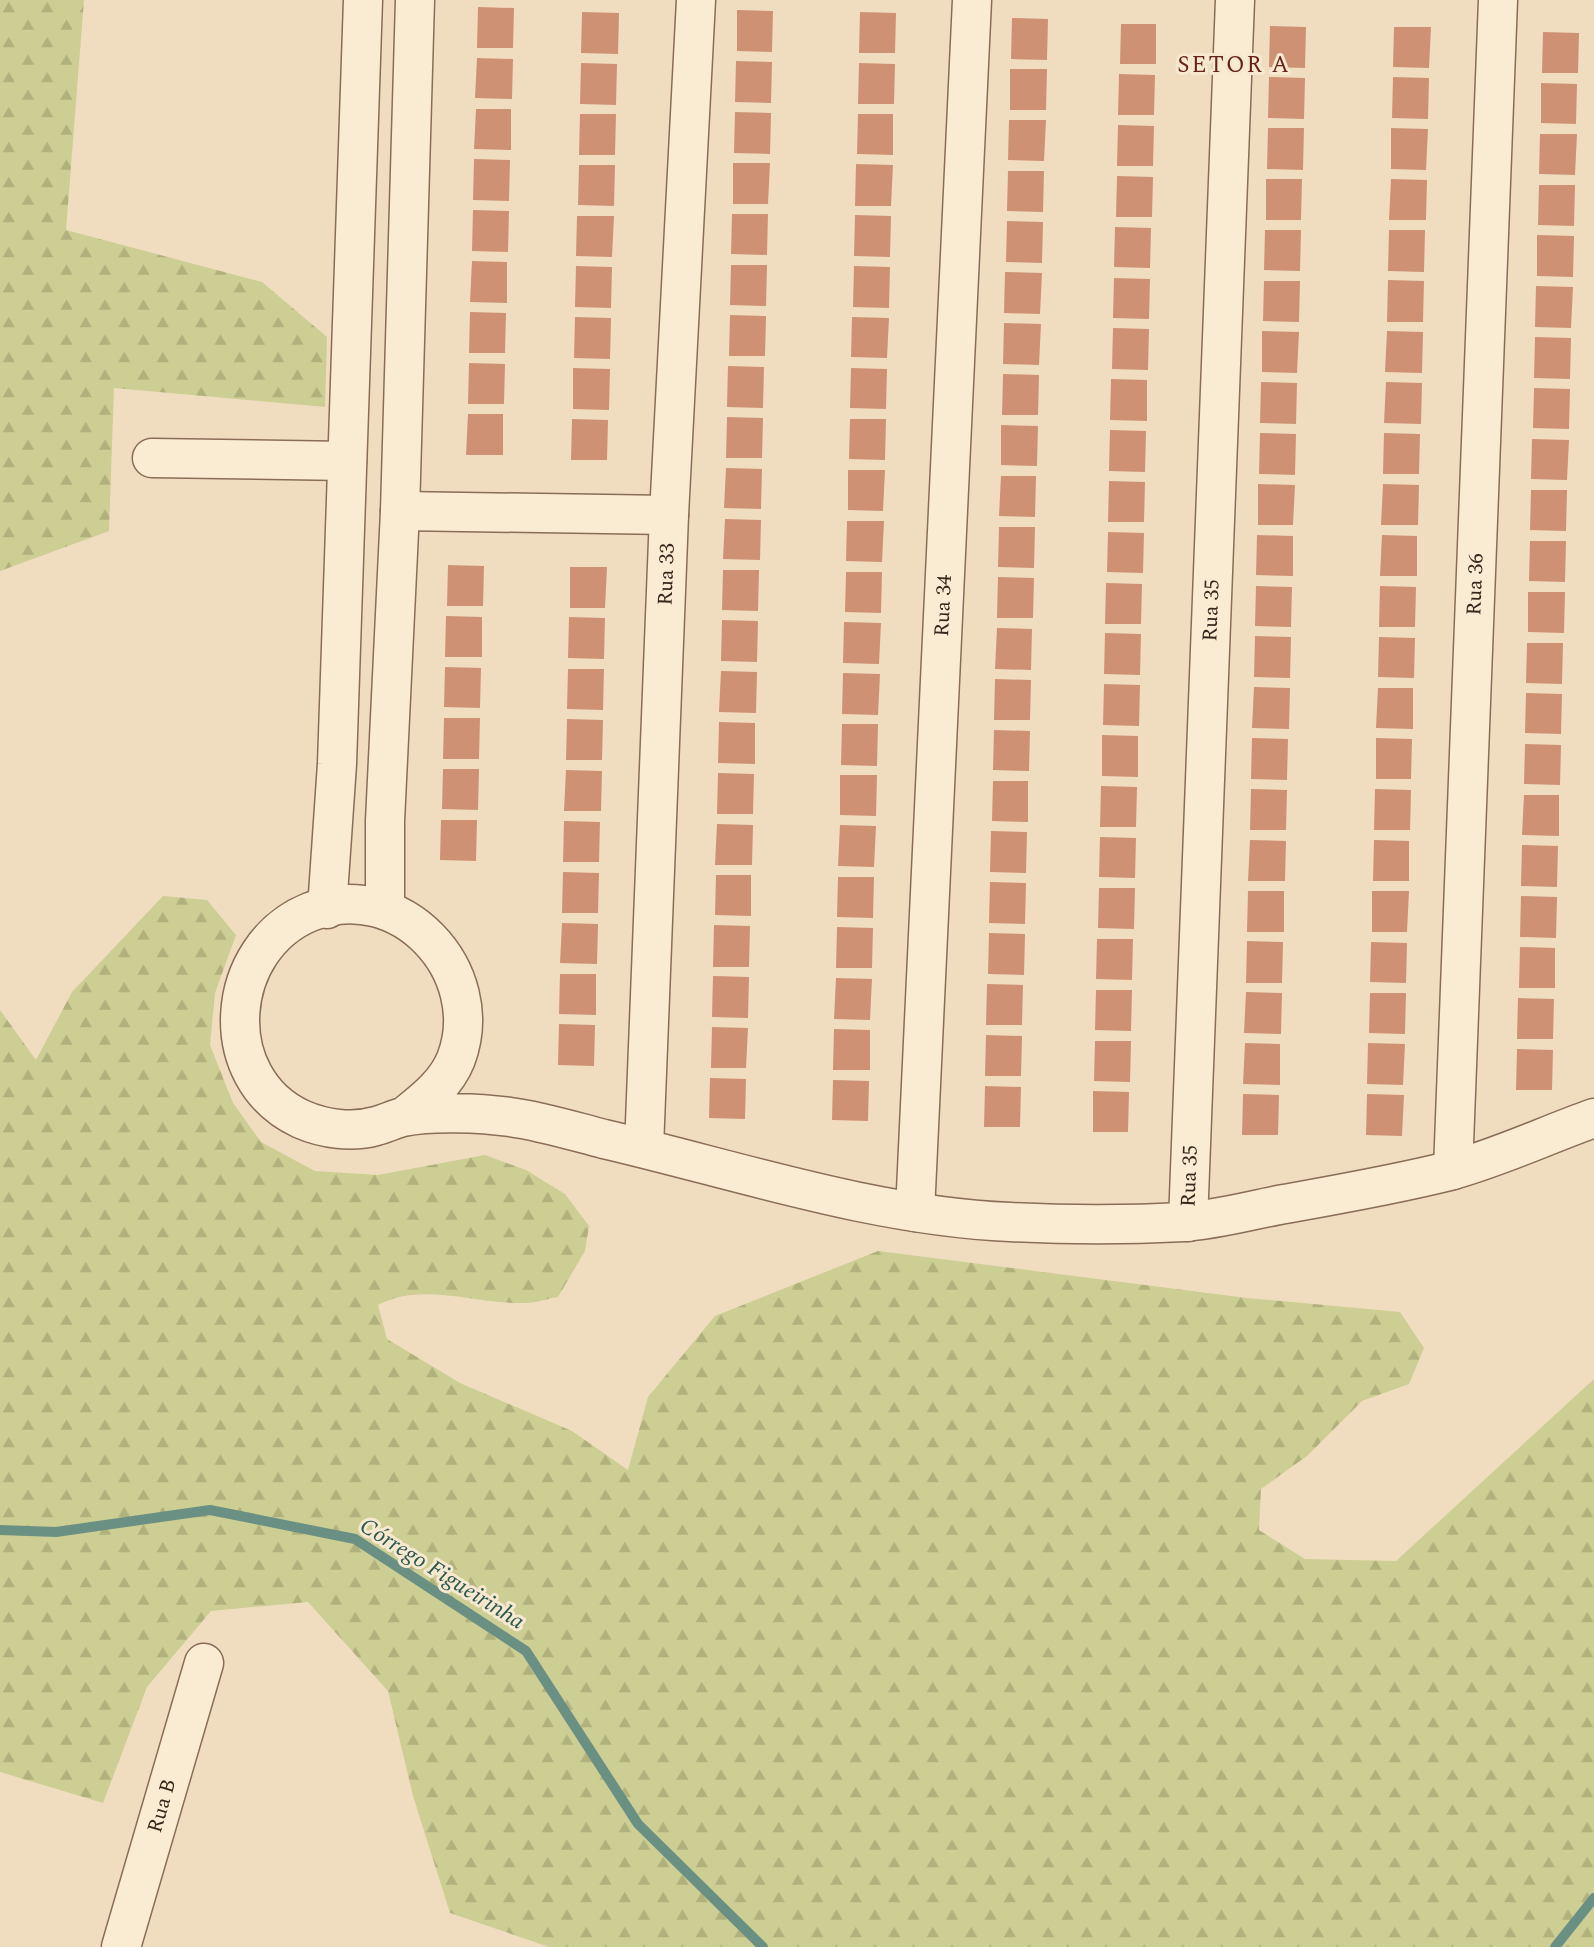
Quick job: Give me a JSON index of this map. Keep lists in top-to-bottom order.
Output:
{
  "streets": {
    "street": [
      "Rua 33",
      "Rua 36",
      "Rua 34",
      "Rua 35",
      "Rua B"
    ]
  },
  "districts": ["SETOR A"],
  "water": ["Córrego Figueirinha"]
}
